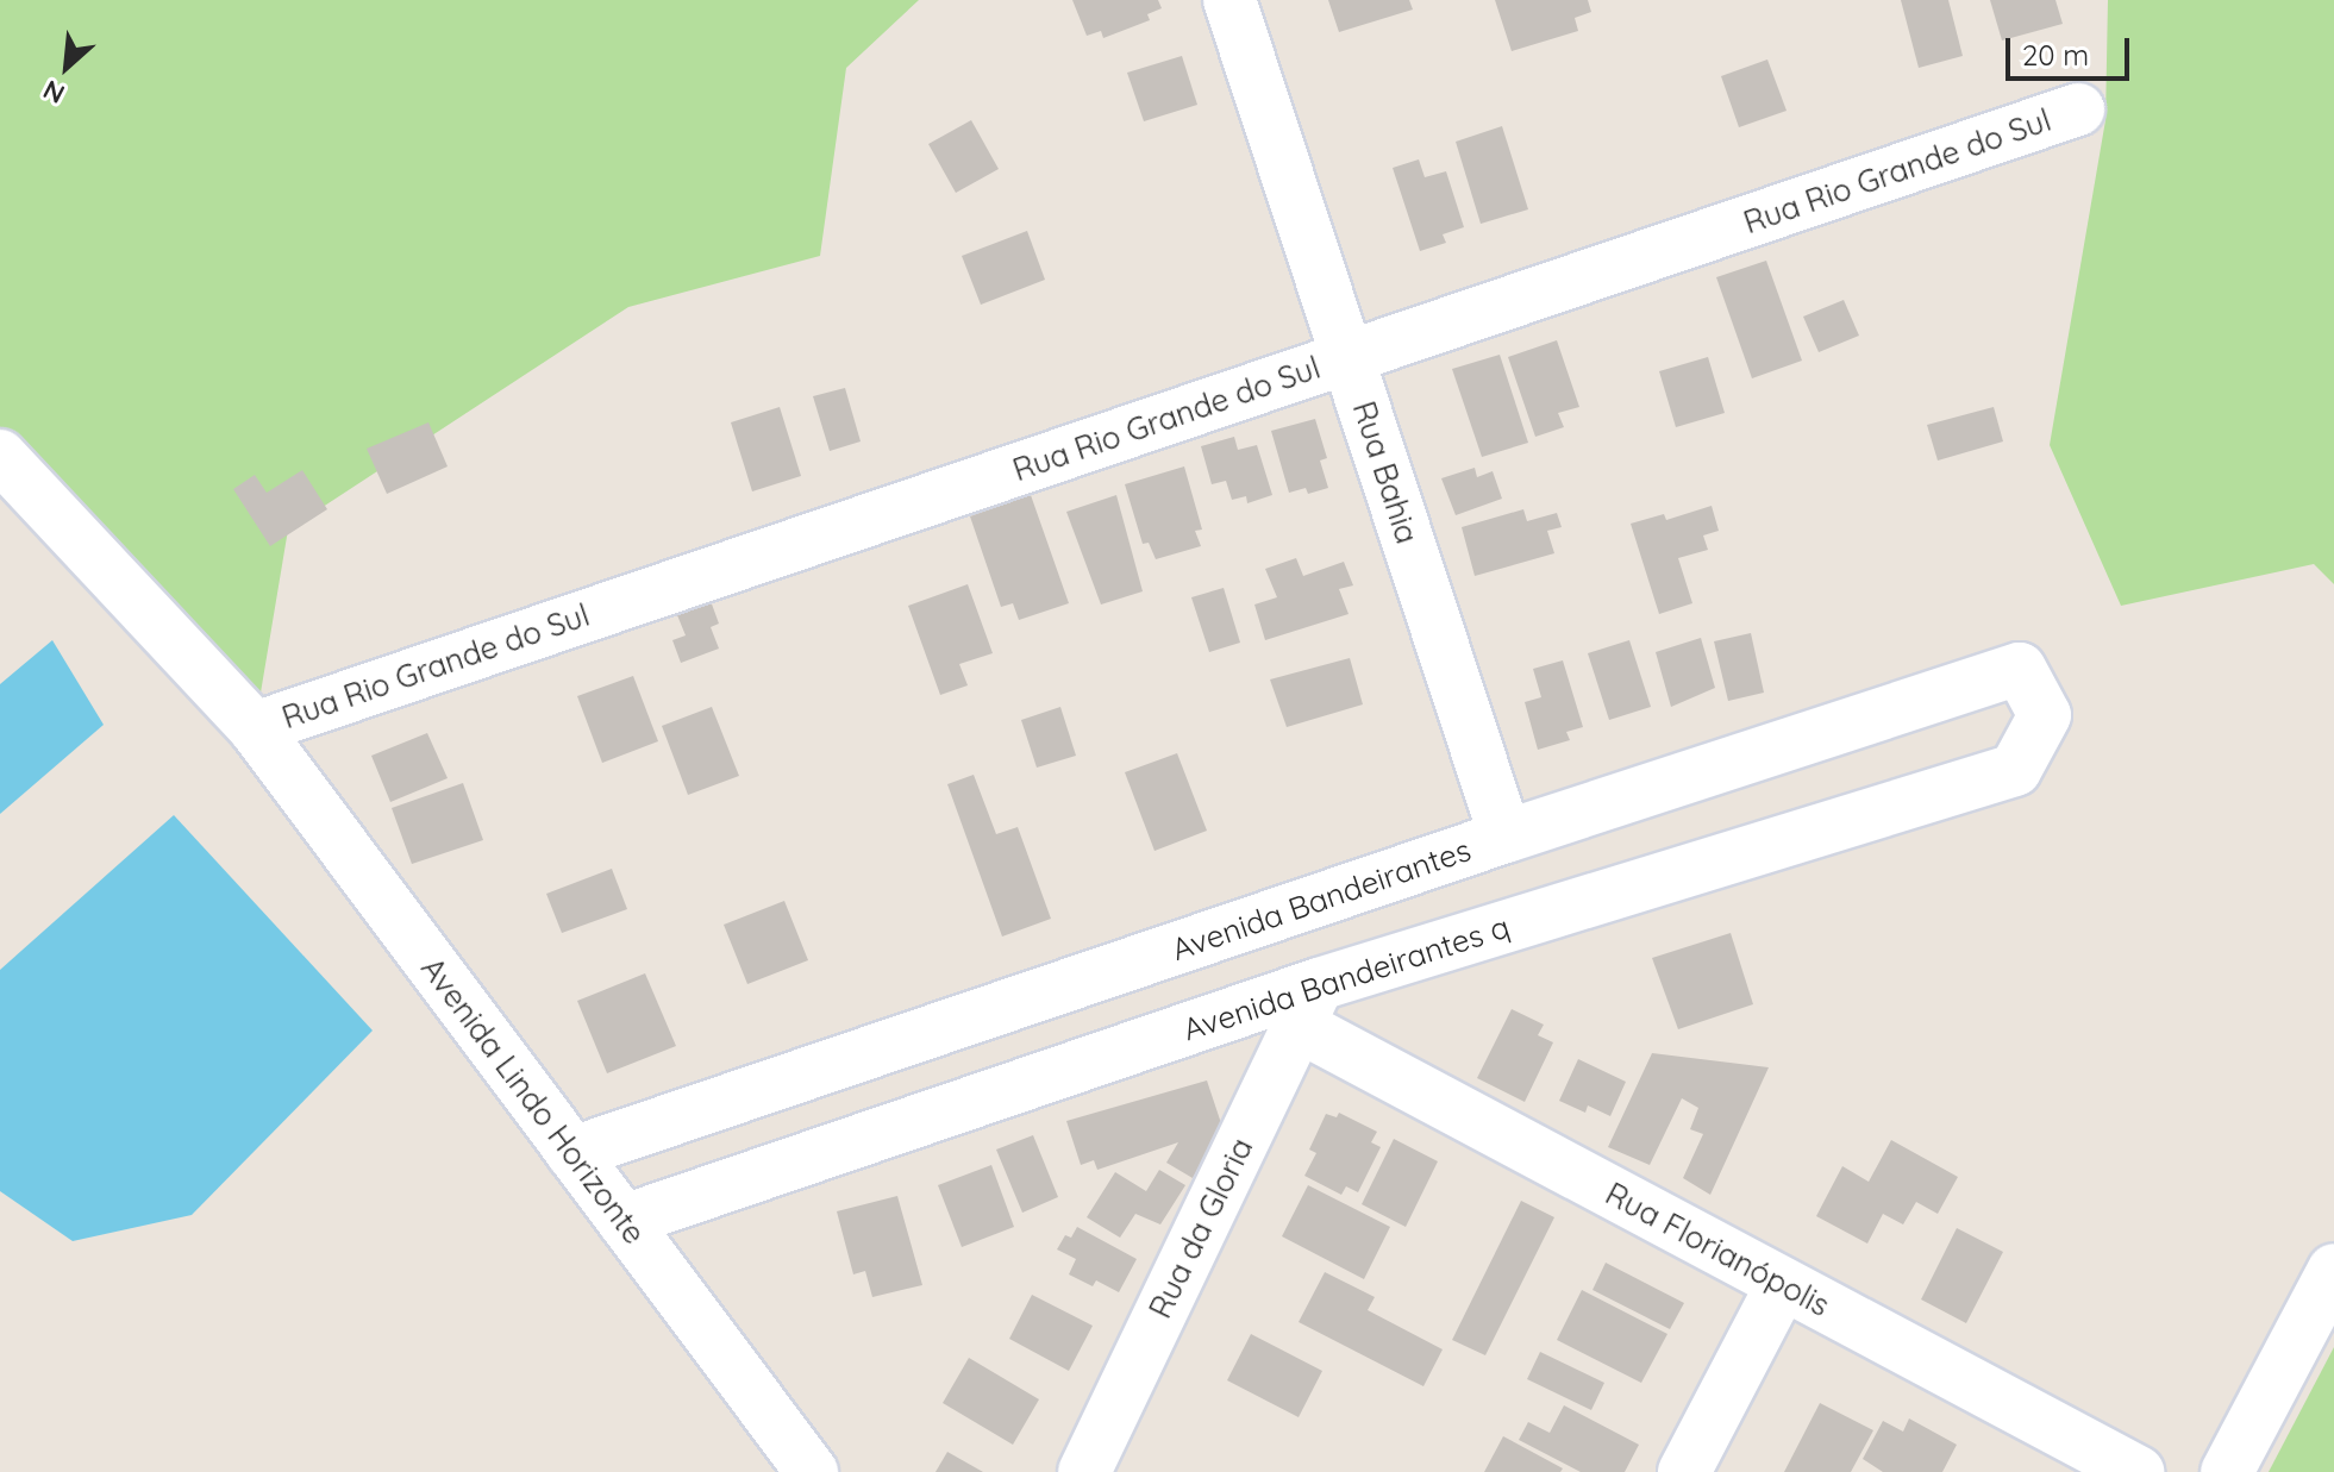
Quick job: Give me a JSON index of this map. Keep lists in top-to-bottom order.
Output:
{
  "streets": {
    "street": [
      "Rua Rio Grande do Sul",
      "Rua Bahia",
      "Avenida Bandeirantes",
      "Avenida Bandeirantes q",
      "Avenida Lindo Horizonte",
      "Rua da Gloria",
      "Rua Florianópolis"
    ]
  },
  "crossings": [
    ["Rua Rio Grande do Sul", "Rua Bahia"],
    ["Rua Rio Grande do Sul", "Avenida Lindo Horizonte"],
    ["Rua Bahia", "Avenida Bandeirantes"],
    ["Avenida Bandeirantes", "Avenida Bandeirantes q"],
    ["Avenida Bandeirantes", "Avenida Lindo Horizonte"],
    ["Avenida Bandeirantes q", "Avenida Lindo Horizonte"],
    ["Avenida Bandeirantes q", "Rua da Gloria"],
    ["Avenida Bandeirantes q", "Rua Florianópolis"],
    ["Rua da Gloria", "Rua Florianópolis"]
  ],
  "scale_bar": "20 m",
  "north": "bottom left"
}
